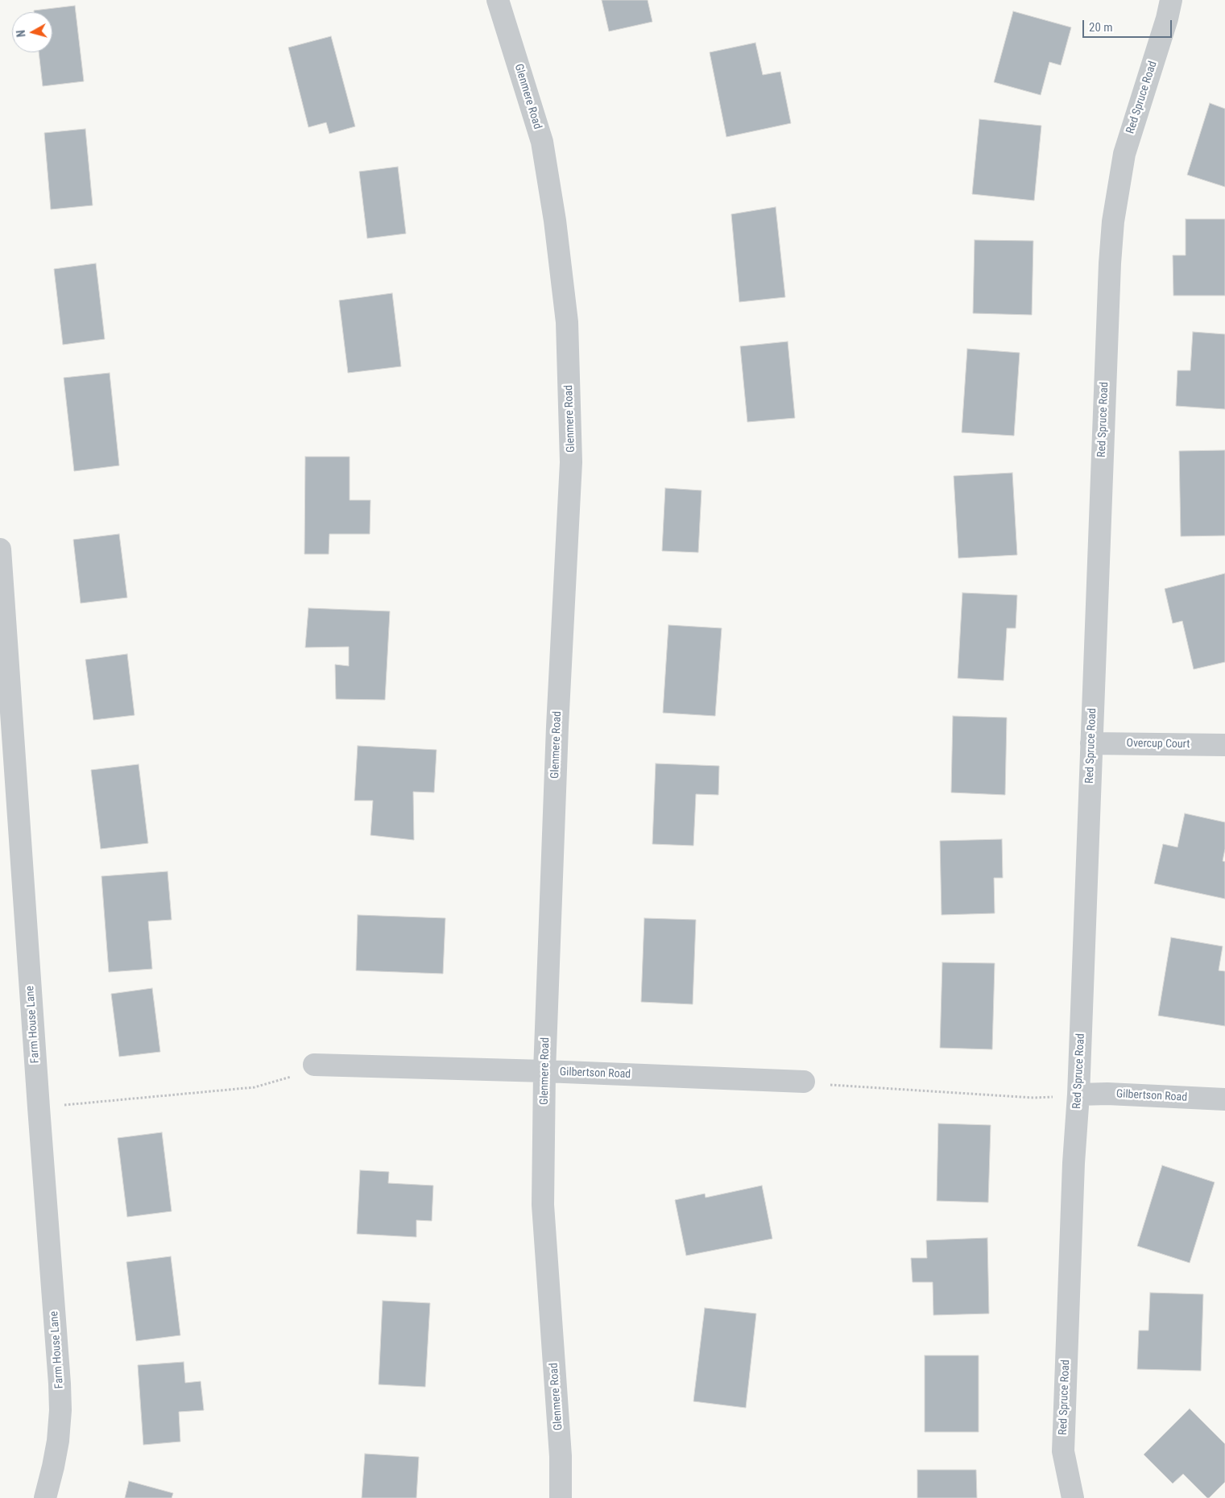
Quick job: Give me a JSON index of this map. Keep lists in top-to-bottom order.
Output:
{
  "streets": {
    "street": [
      "Glenmere Road",
      "Red Spruce Road",
      "Overcup Court",
      "Farm House Lane",
      "Gilbertson Road"
    ]
  },
  "crossings": [
    ["Glenmere Road", "Gilbertson Road"],
    ["Red Spruce Road", "Overcup Court"],
    ["Red Spruce Road", "Gilbertson Road"]
  ],
  "scale_bar": "20 m",
  "north": "left"
}
